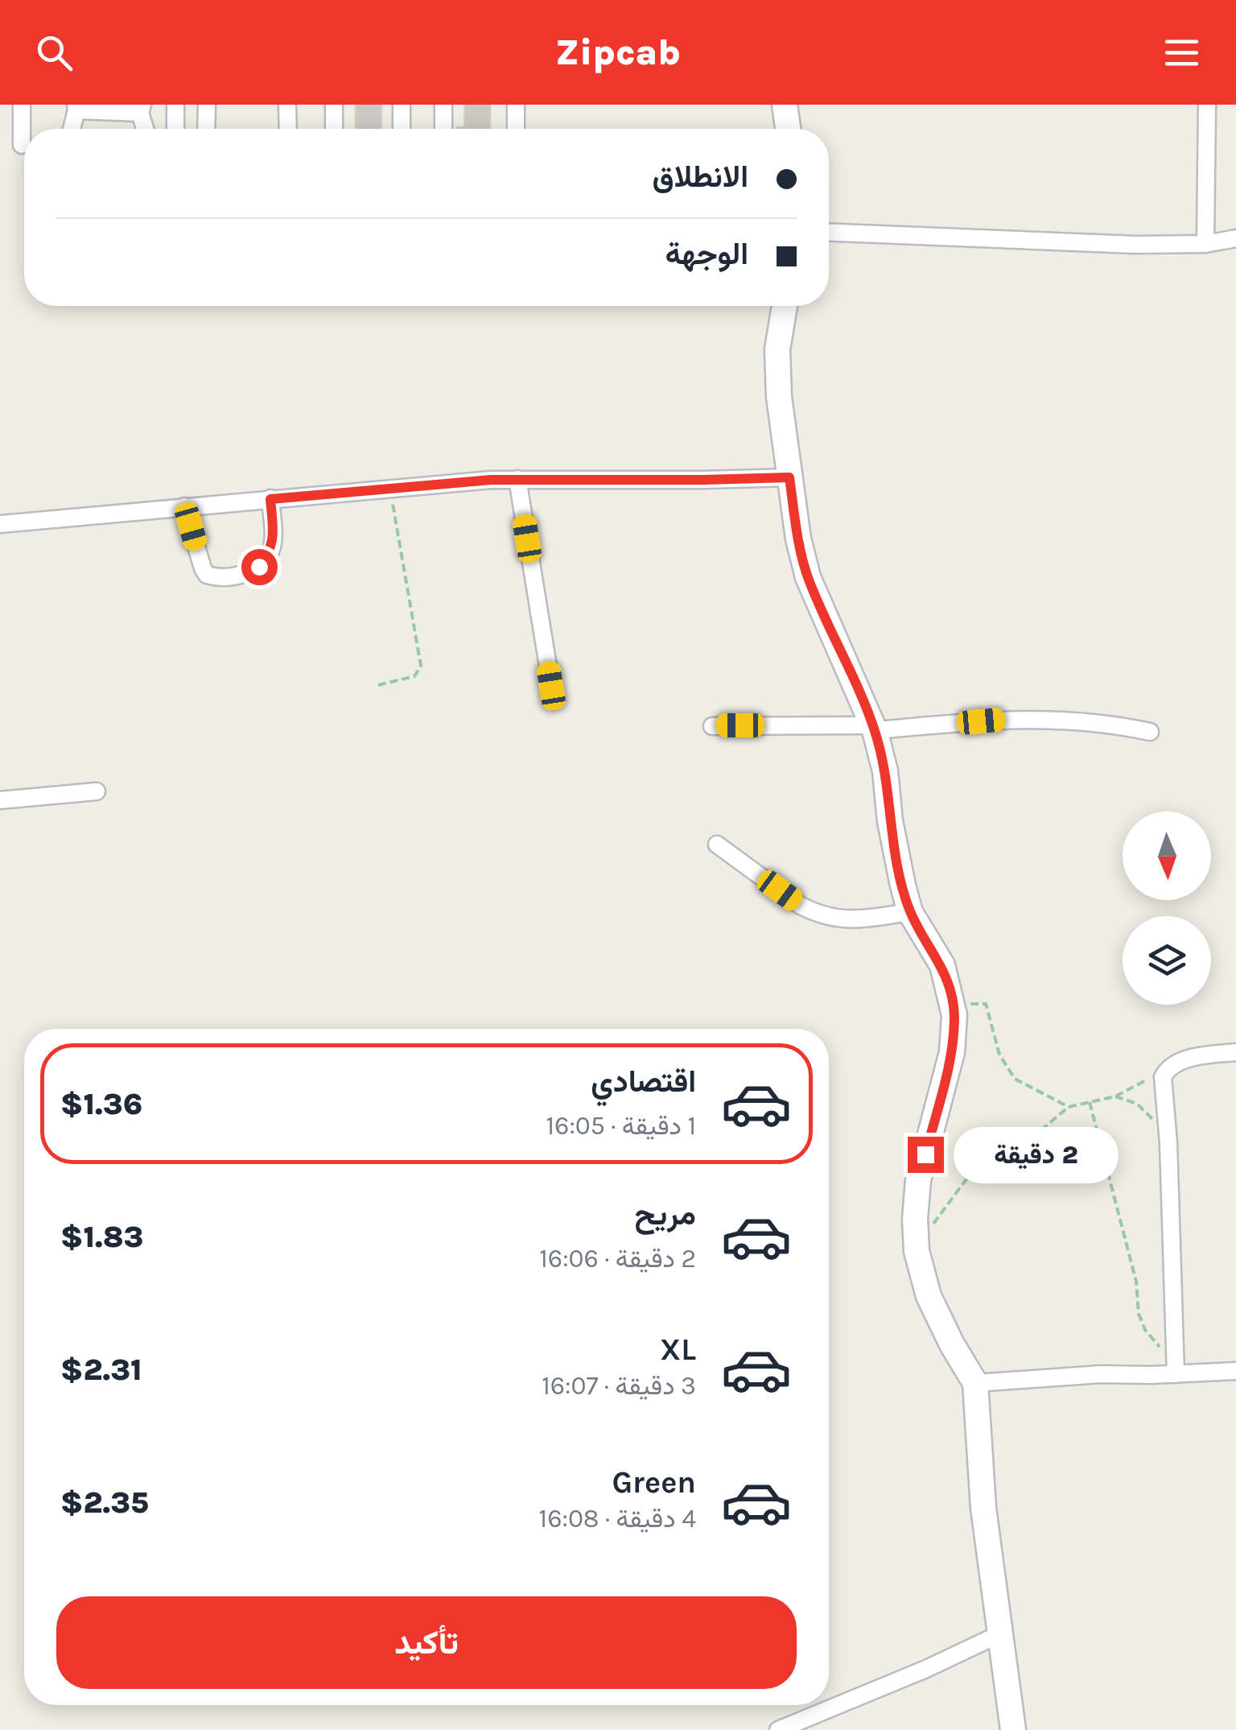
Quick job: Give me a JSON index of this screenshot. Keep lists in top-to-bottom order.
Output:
{
  "north": "bottom",
  "page": {
    "header": "Zipcab",
    "banner": ["الانطلاق", "الوجهة"],
    "list": [
      {
        "name": "اقتصادي",
        "note": "1 دقيقة · 16:05",
        "value": "$1.36"
      },
      {
        "name": "مريح",
        "note": "2 دقيقة · 16:06",
        "value": "$1.83"
      },
      {
        "name": "XL",
        "note": "3 دقيقة · 16:07",
        "value": "$2.31"
      },
      {
        "name": "Green",
        "note": "4 دقيقة · 16:08",
        "value": "$2.35"
      }
    ],
    "bubble": "2 دقيقة",
    "buttons": "تأكيد"
  }
}
